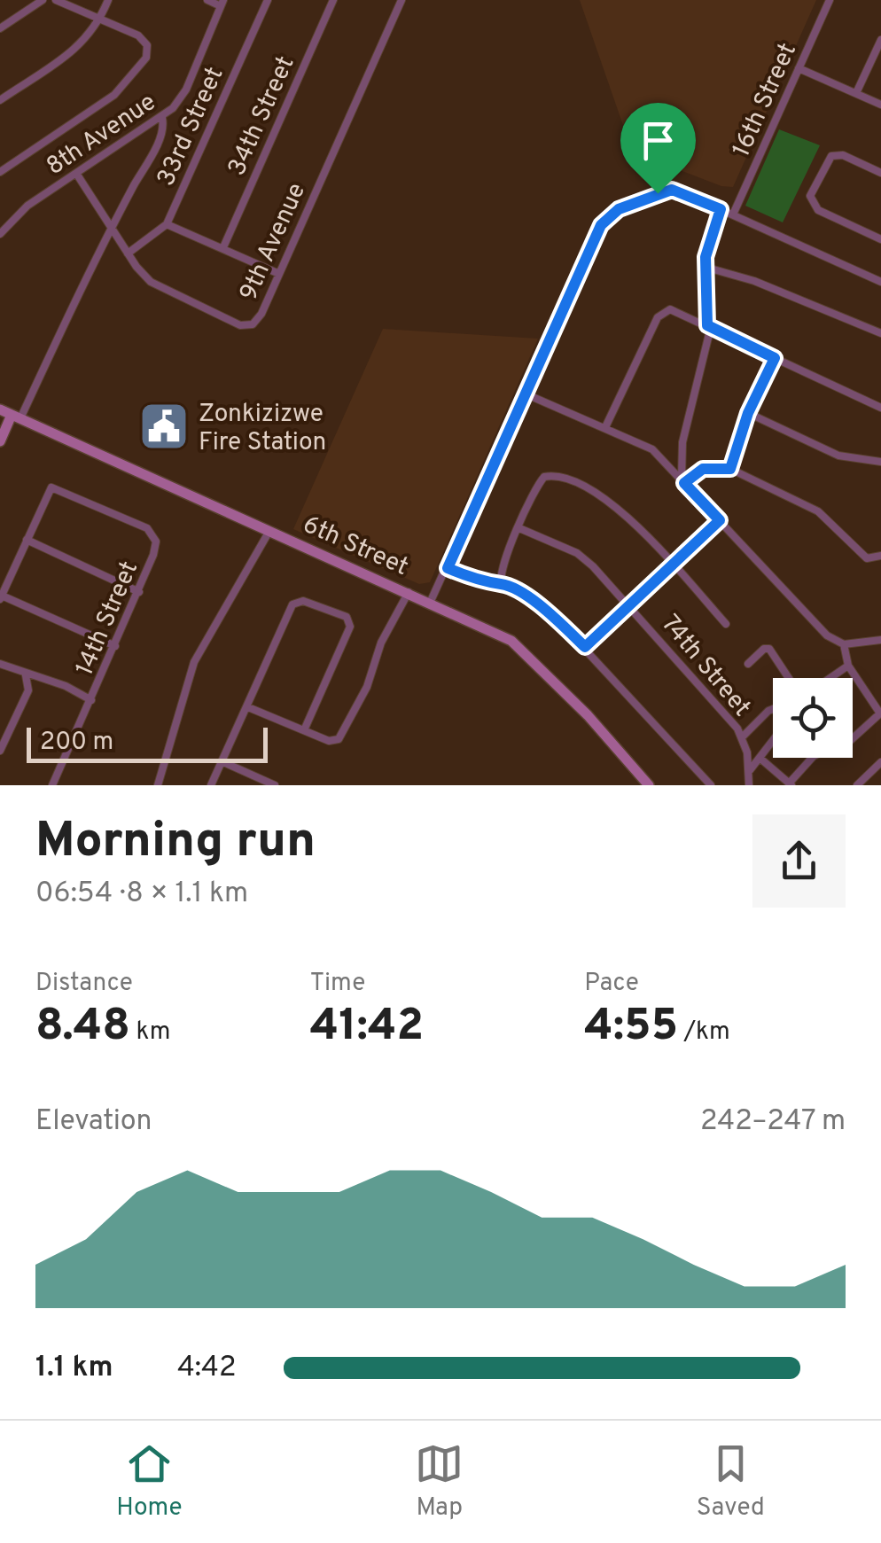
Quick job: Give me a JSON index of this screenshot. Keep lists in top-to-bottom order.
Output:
{
  "streets": {
    "street": [
      "16th Street",
      "34th Street",
      "33rd Street",
      "8th Avenue",
      "9th Avenue",
      "6th Street",
      "14th Street",
      "74th Street"
    ]
  },
  "crossings": [
    ["33rd Street", "9th Avenue"],
    ["8th Avenue", "9th Avenue"]
  ],
  "places": {
    "public building": ["Zonkizizwe Fire Station"]
  },
  "scale_bar": "200 m",
  "page": {
    "scale": "200 m",
    "heading": ["Morning run", "06:54 · 8 × 1.1 km"],
    "stats": [
      ["Distance", "8.48 km"],
      ["Time", "41:42"],
      ["Pace", "4:55 /km"]
    ],
    "chart": ["Elevation", "242–247 m"],
    "list": [
      {
        "name": "1.1 km",
        "note": "4:42"
      }
    ],
    "tabs": ["Home", "Map", "Saved"]
  }
}
